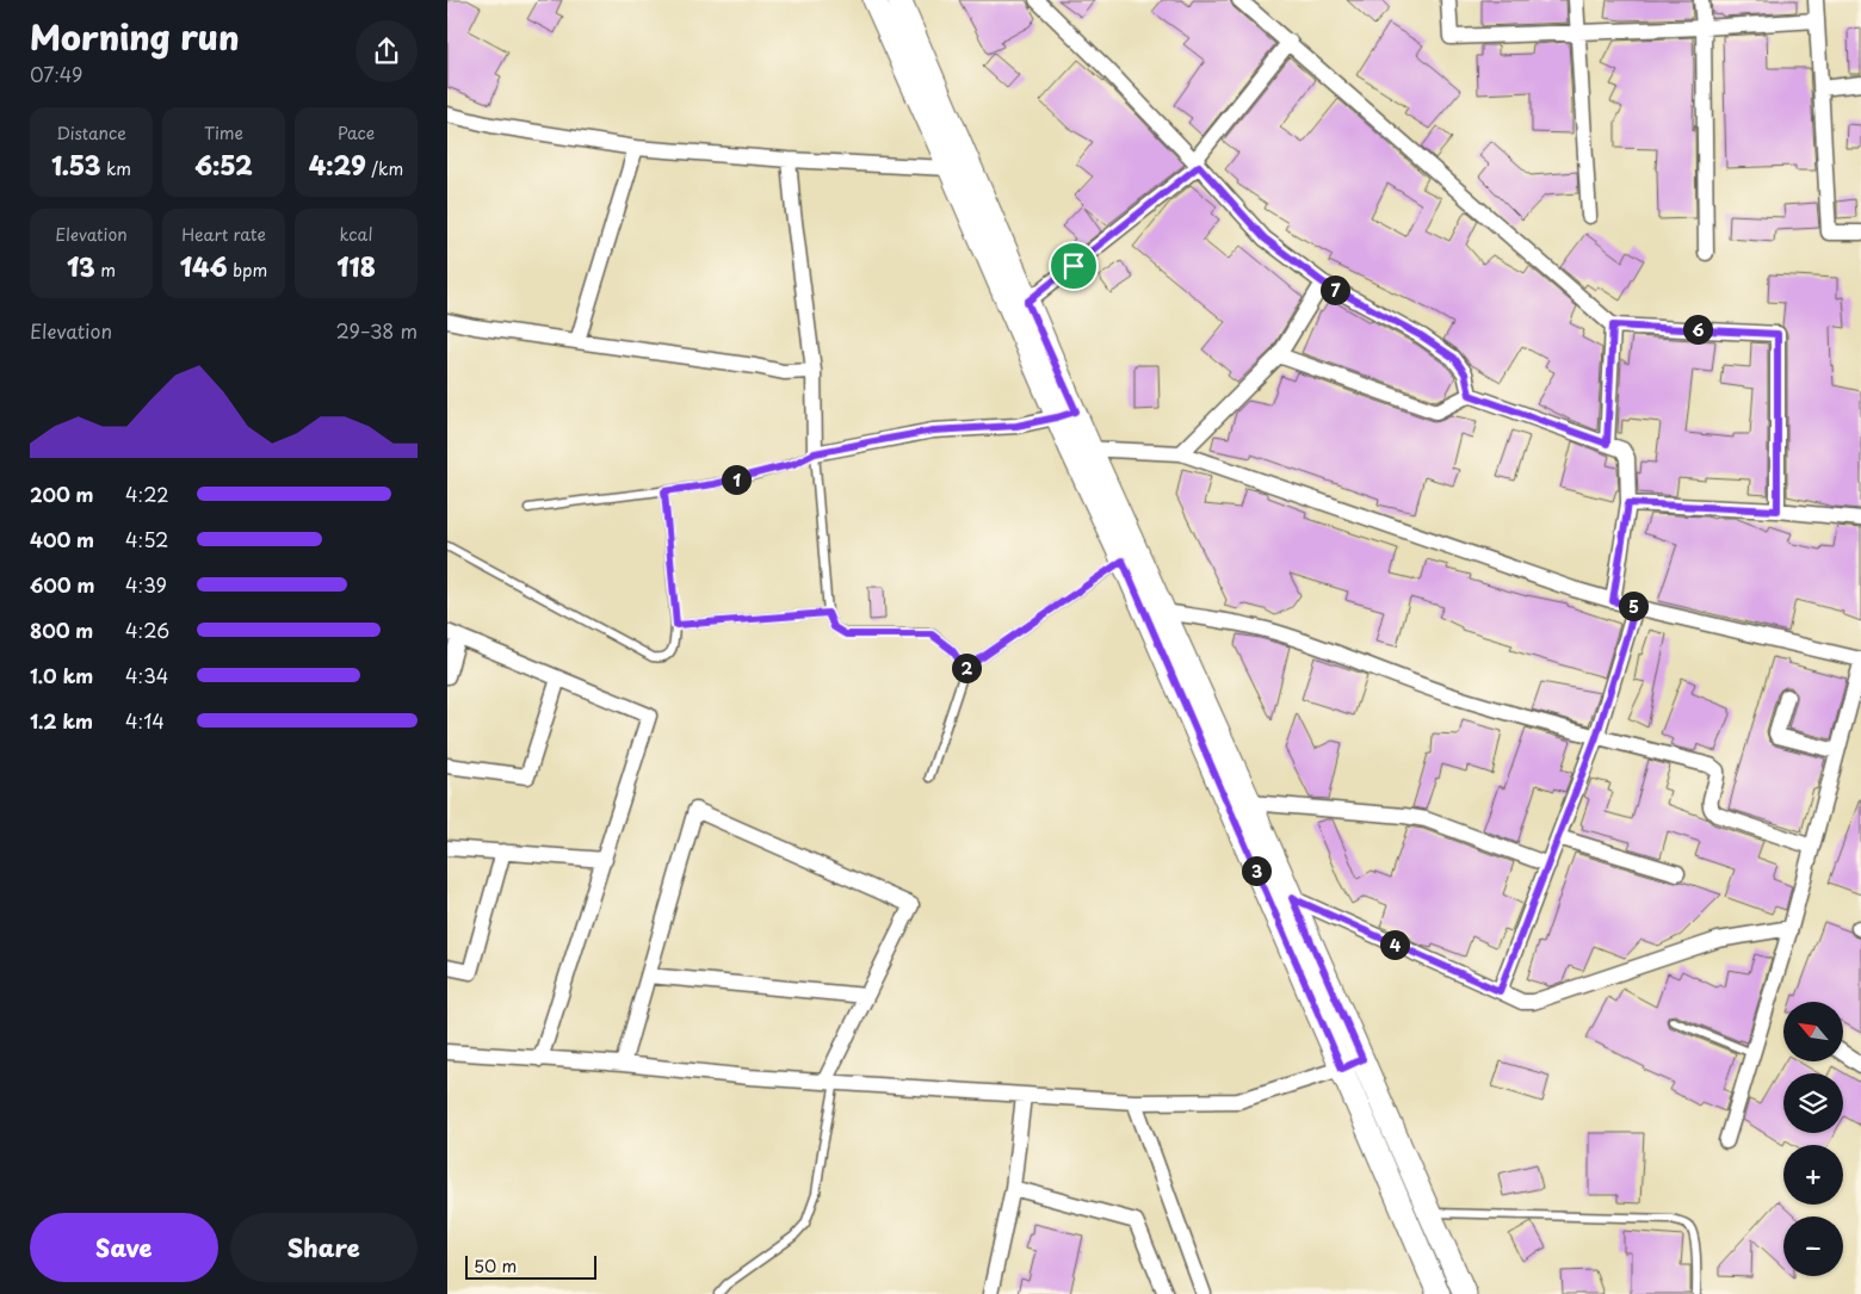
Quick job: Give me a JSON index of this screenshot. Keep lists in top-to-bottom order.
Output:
{
  "scale_bar": "50 m",
  "north": "top left",
  "page": {
    "heading": ["Morning run", "07:49"],
    "stats": [
      ["Distance", "1.53 km"],
      ["Time", "6:52"],
      ["Pace", "4:29 /km"],
      ["Elevation", "13 m"],
      ["Heart rate", "146 bpm"],
      ["kcal", "118"]
    ],
    "pins": [
      "7",
      "6",
      "1",
      "5",
      "2",
      "3",
      "4"
    ],
    "chart": ["Elevation", "29–38 m"],
    "list": [
      {
        "name": "200 m",
        "note": "4:22"
      },
      {
        "name": "400 m",
        "note": "4:52"
      },
      {
        "name": "600 m",
        "note": "4:39"
      },
      {
        "name": "800 m",
        "note": "4:26"
      },
      {
        "name": "1.0 km",
        "note": "4:34"
      },
      {
        "name": "1.2 km",
        "note": "4:14"
      }
    ],
    "map_buttons": ["+", "−"],
    "buttons": ["Save", "Share"],
    "scale": "50 m"
  }
}
